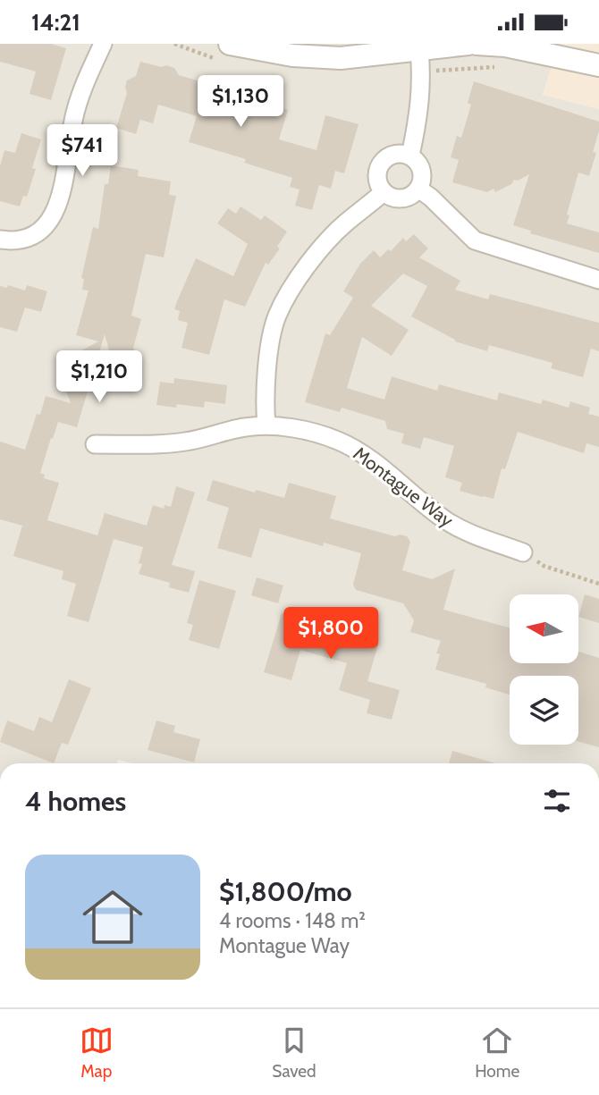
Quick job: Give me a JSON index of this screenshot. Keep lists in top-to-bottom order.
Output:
{
  "streets": {
    "street": ["Montague Way"]
  },
  "north": "left",
  "page": {
    "status": "14:21",
    "price": [
      "$1,130",
      "$741",
      "$1,210",
      "$1,800"
    ],
    "heading": "4 homes",
    "list": [
      {
        "name": "$1,800/mo",
        "note": "4 rooms · 148 m² · Montague Way"
      }
    ],
    "tabs": ["Map", "Saved", "Home"]
  }
}
